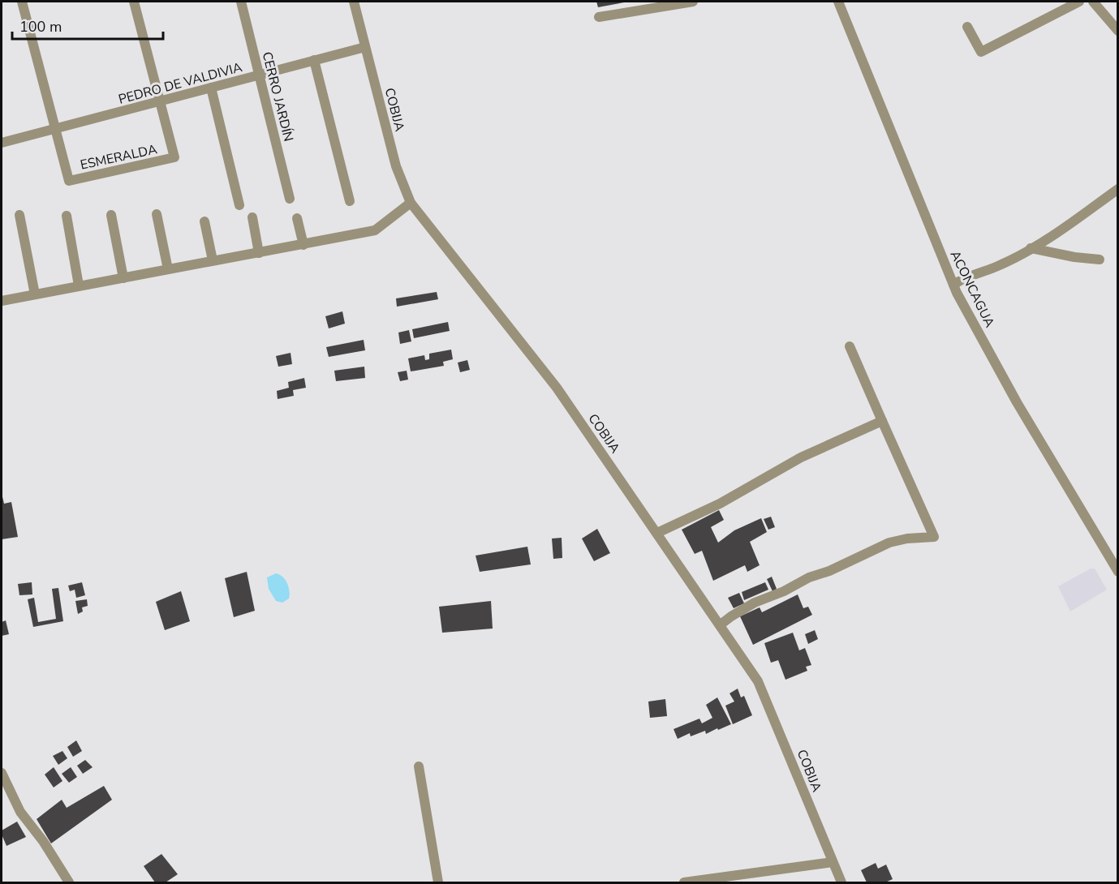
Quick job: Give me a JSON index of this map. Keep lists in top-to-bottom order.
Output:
{
  "streets": {
    "street": [
      "PEDRO DE VALDIVIA",
      "CERRO JARDÍN",
      "COBIJA",
      "ESMERALDA",
      "ACONCAGUA"
    ]
  },
  "crossings": [
    ["PEDRO DE VALDIVIA", "CERRO JARDÍN"],
    ["PEDRO DE VALDIVIA", "COBIJA"],
    ["PEDRO DE VALDIVIA", "ESMERALDA"]
  ],
  "scale_bar": "100 m"
}
